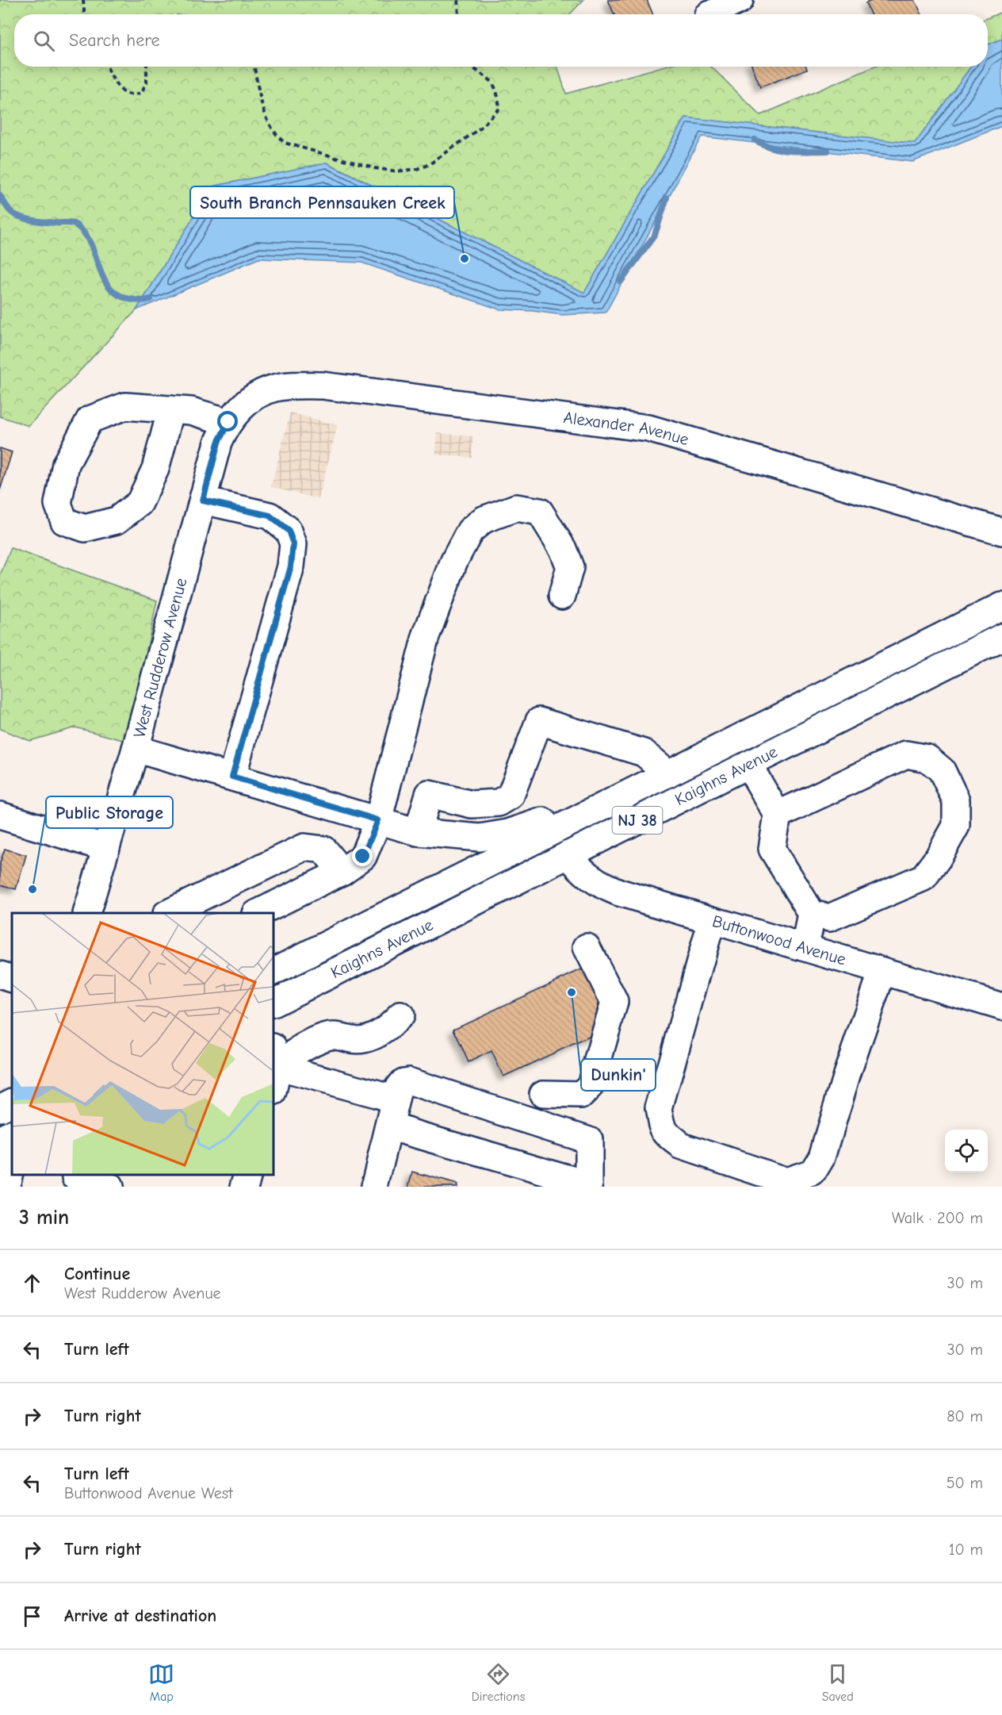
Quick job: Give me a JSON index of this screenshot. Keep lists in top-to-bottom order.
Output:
{
  "streets": {
    "main road": [
      "Alexander Avenue",
      "West Rudderow Avenue",
      "Kaighns Avenue",
      "NJ 38",
      "Buttonwood Avenue"
    ]
  },
  "crossings": [
    ["Alexander Avenue", "West Rudderow Avenue"],
    ["Kaighns Avenue", "Buttonwood Avenue"]
  ],
  "places": ["South Branch Pennsauken Creek", "Public Storage", "Dunkin'"],
  "page": {
    "search": "Search here",
    "heading": ["3 min", "Walk · 200 m"],
    "list": [
      ["Continue", "West Rudderow Avenue", "30 m"],
      ["Turn left", "30 m"],
      ["Turn right", "80 m"],
      ["Turn left", "Buttonwood Avenue West", "50 m"],
      ["Turn right", "10 m"],
      "Arrive at destination"
    ],
    "nav": ["Map", "Directions", "Saved"]
  }
}
